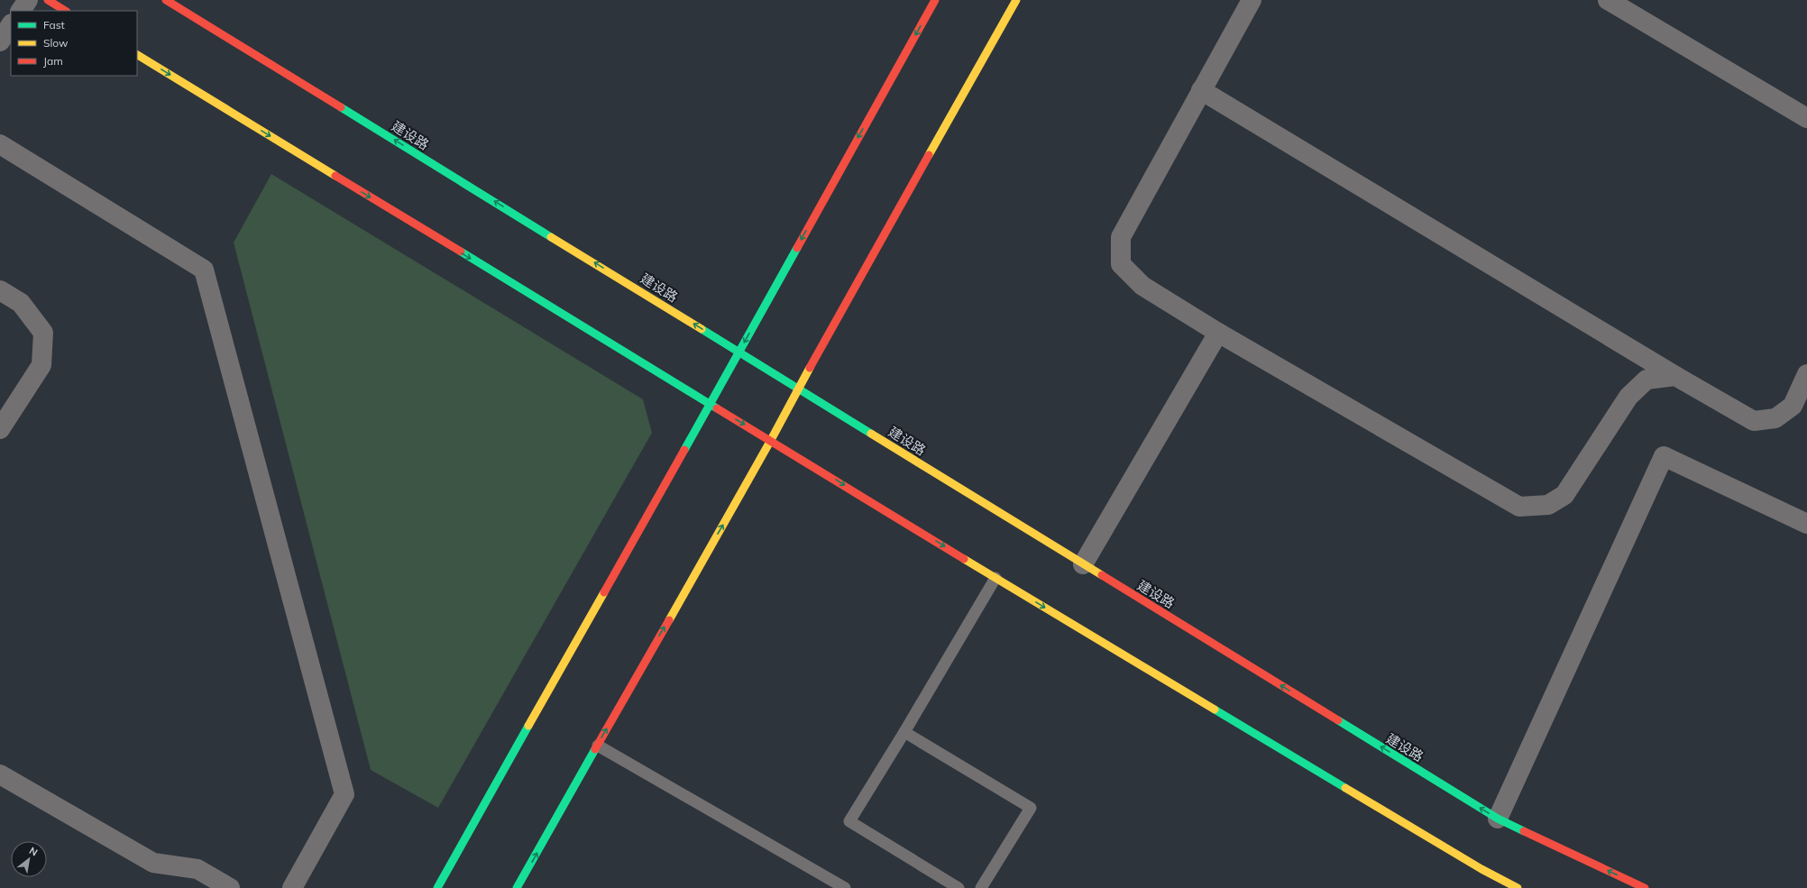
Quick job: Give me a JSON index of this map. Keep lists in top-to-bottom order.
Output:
{
  "streets": {
    "main road": ["建设路"]
  },
  "legend": ["Fast", "Slow", "Jam"],
  "north": "top right"
}
